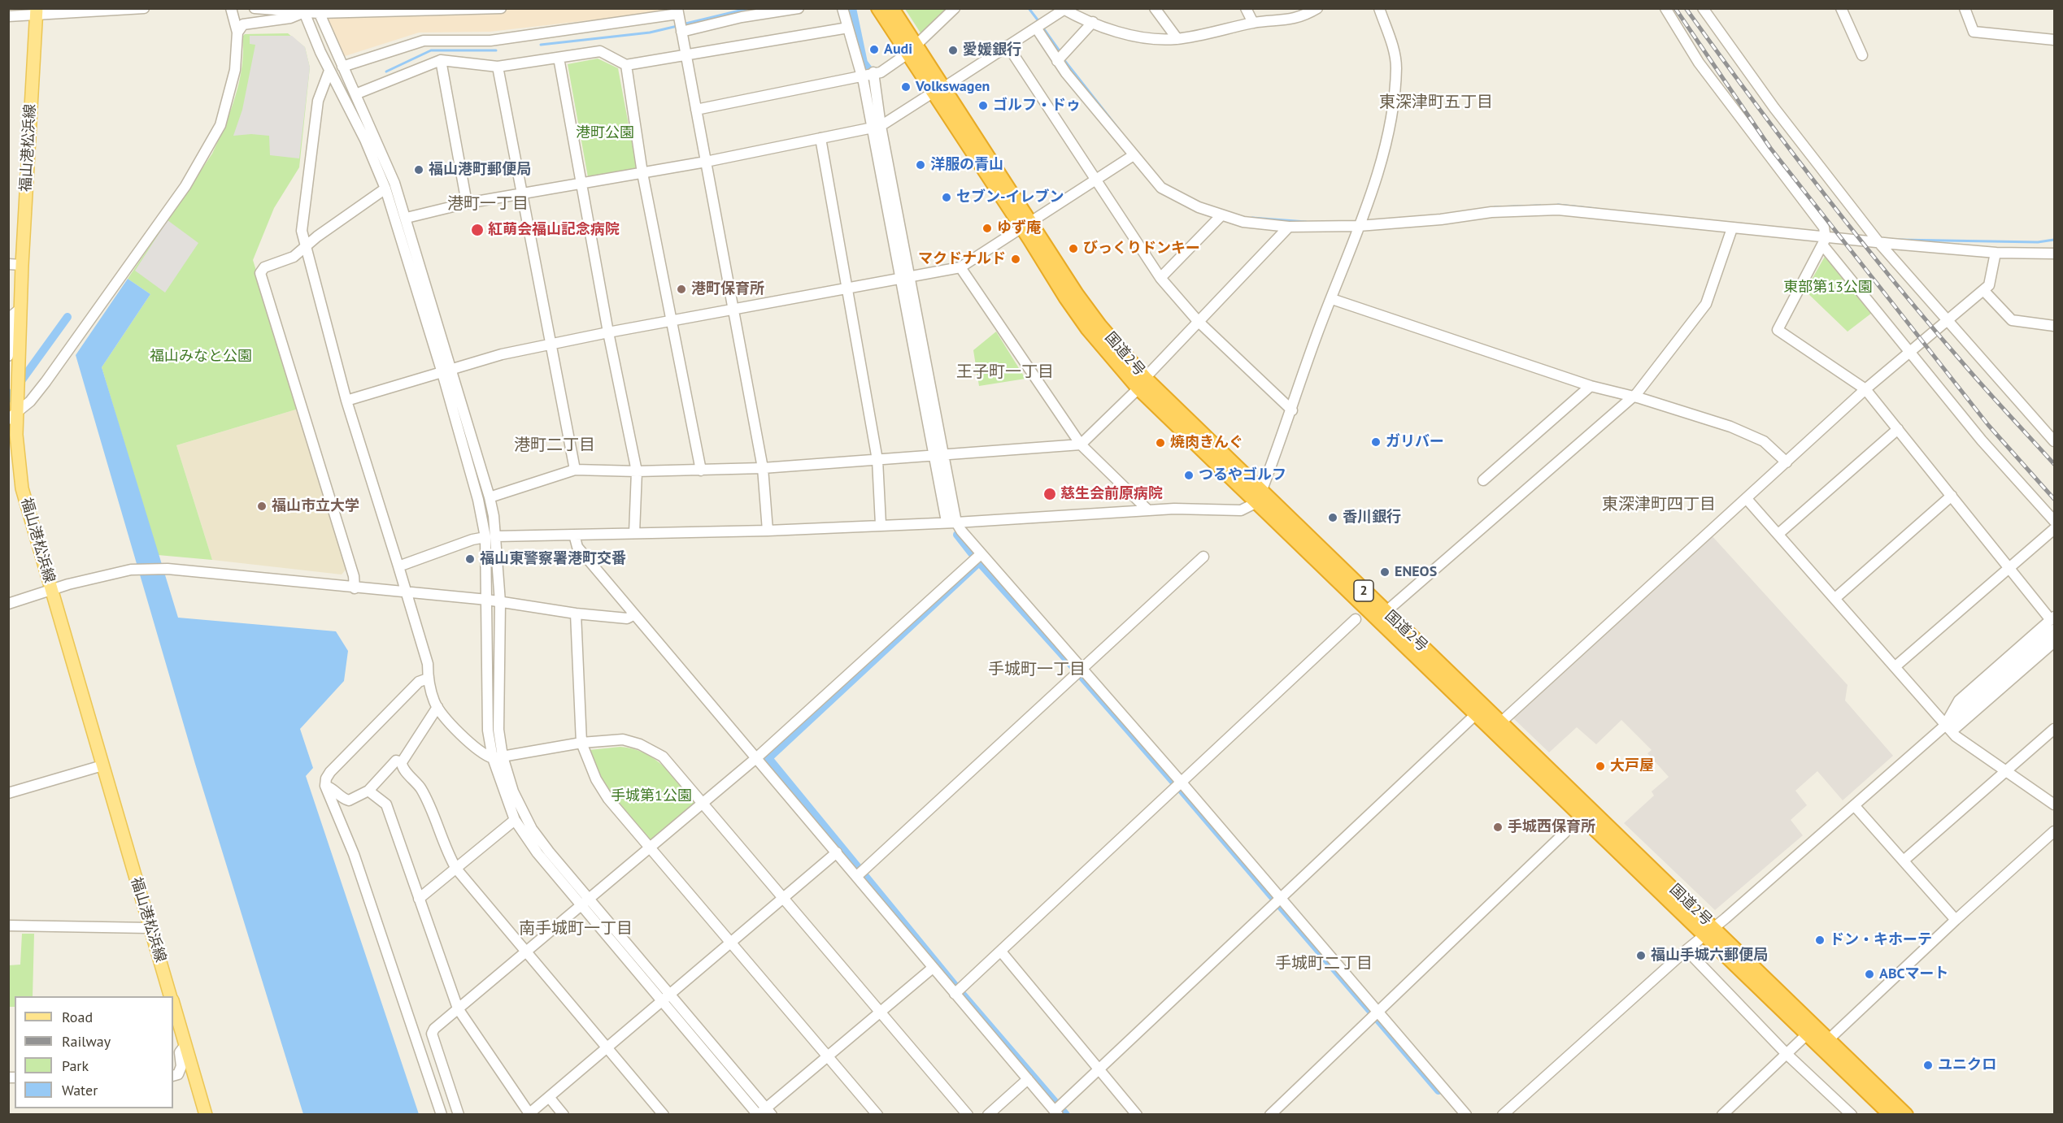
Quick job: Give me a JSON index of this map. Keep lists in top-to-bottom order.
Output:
{
  "streets": {
    "highway": ["国道2号", "2"],
    "main road": ["福山港松浜線"]
  },
  "districts": [
    "東深津町五丁目",
    "港町一丁目",
    "王子町一丁目",
    "港町二丁目",
    "東深津町四丁目",
    "手城町一丁目",
    "南手城町一丁目",
    "手城町二丁目"
  ],
  "parks": [
    "港町公園",
    "東部第13公園",
    "福山みなと公園",
    "手城第1公園"
  ],
  "places": [
    "Audi",
    "愛媛銀行",
    "Volkswagen",
    "ゴルフ・ドゥ",
    "洋服の青山",
    "福山港町郵便局",
    "セブン-イレブン",
    "ゆず庵",
    "紅萌会福山記念病院",
    "びっくりドンキー",
    "マクドナルド",
    "港町保育所",
    "ガリバー",
    "焼肉きんぐ",
    "つるやゴルフ",
    "慈生会前原病院",
    "福山市立大学",
    "香川銀行",
    "福山東警察署港町交番",
    "ENEOS",
    "大戸屋",
    "手城西保育所",
    "ドン・キホーテ",
    "福山手城六郵便局",
    "ABCマート",
    "ユニクロ"
  ],
  "legend": [
    "Road",
    "Railway",
    "Park",
    "Water"
  ]
}
